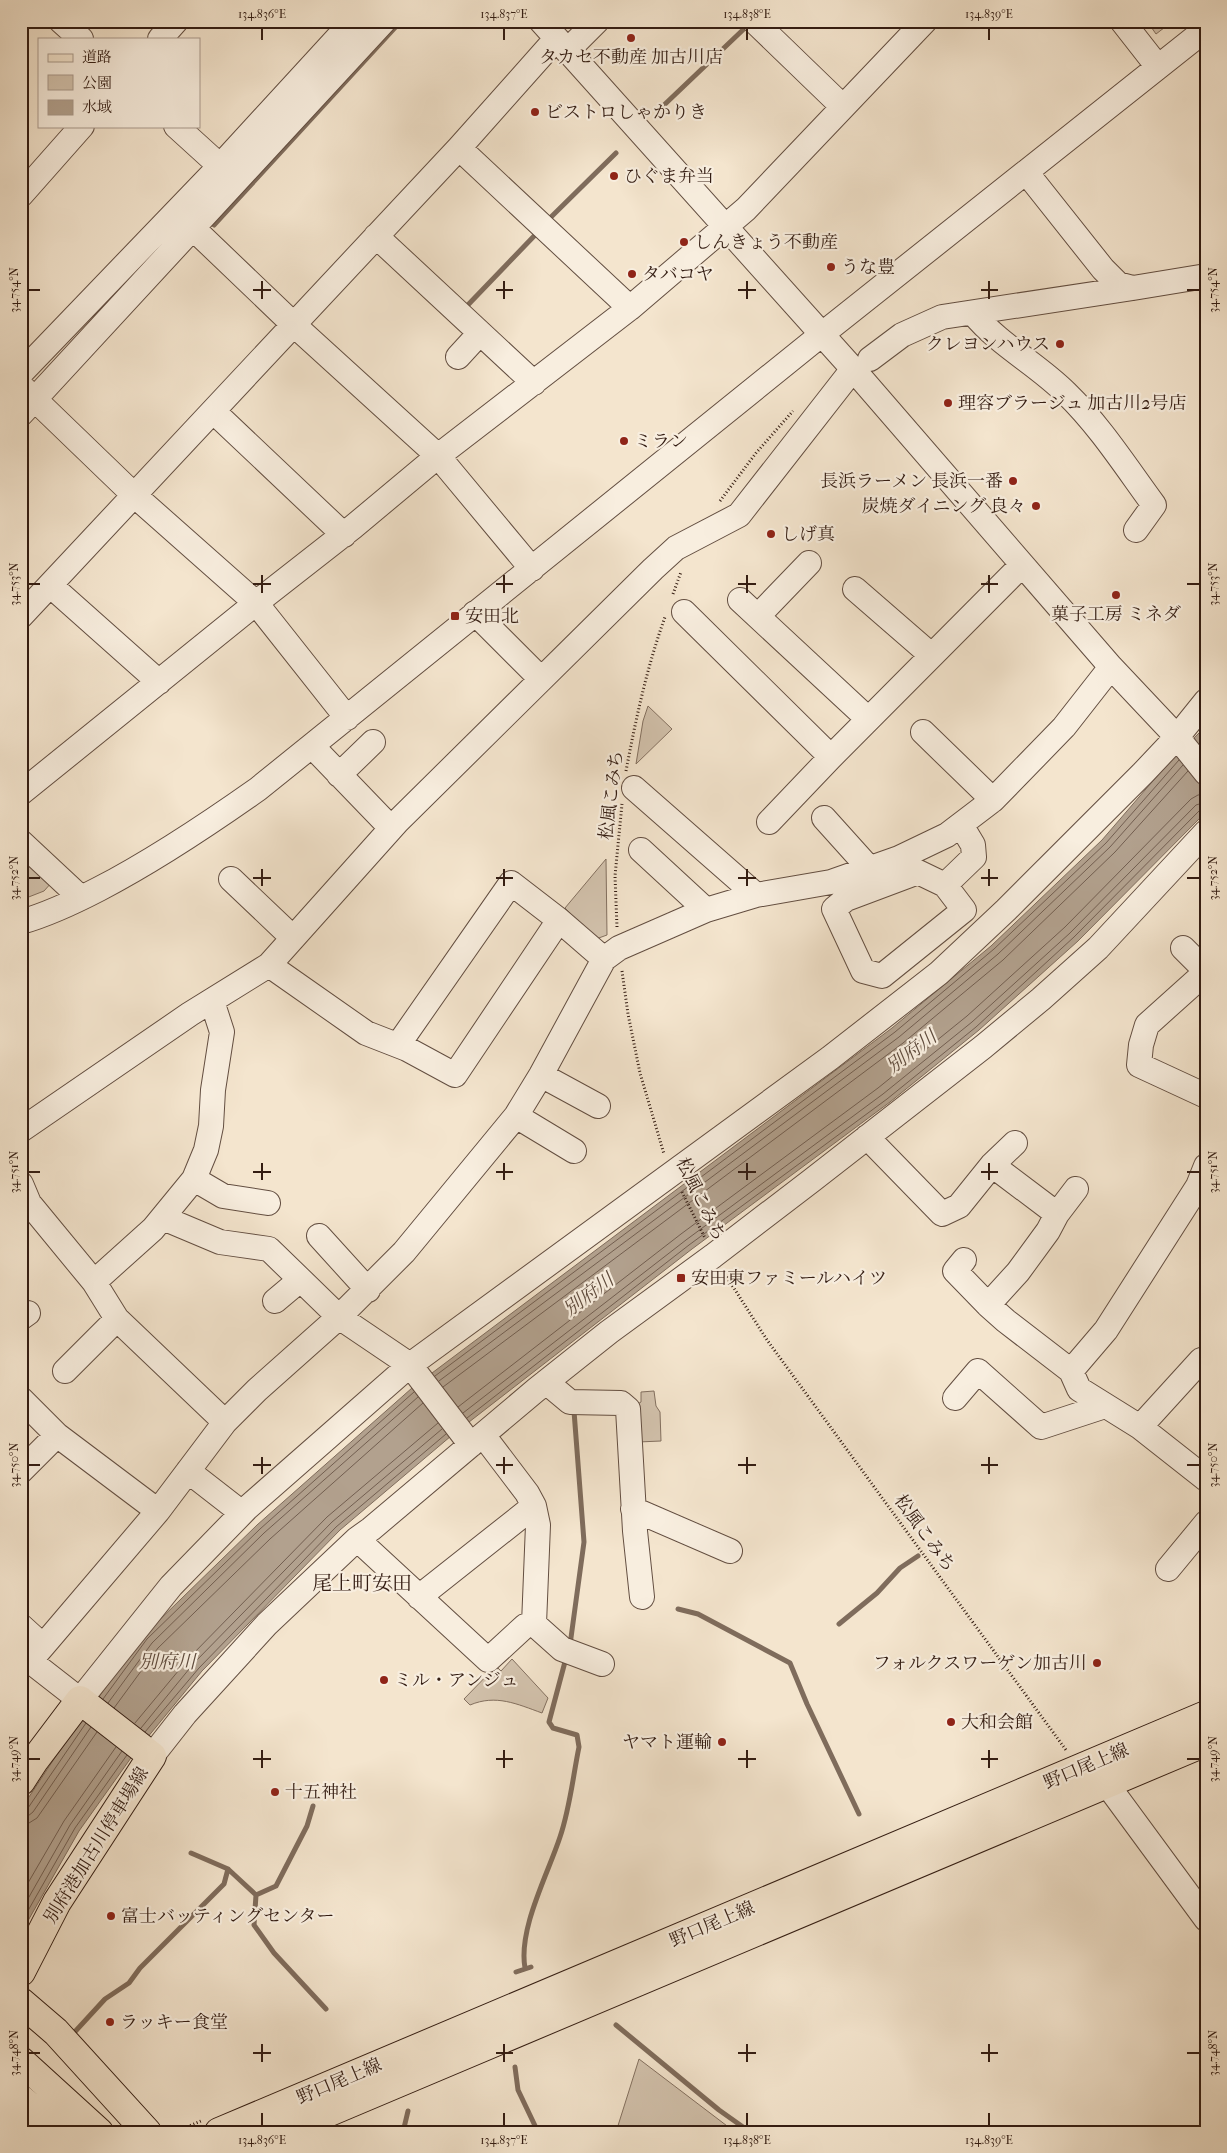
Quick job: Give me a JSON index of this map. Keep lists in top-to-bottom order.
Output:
{
  "streets": {
    "main road": ["野口尾上線", "別府港加古川停車場線"],
    "path": ["松風こみち"]
  },
  "crossings": [
    ["松風こみち", "野口尾上線"]
  ],
  "districts": ["尾上町安田"],
  "water": ["別府川"],
  "places": {
    "other": [
      "タカセ不動産 加古川店",
      "ビストロしゃかりき",
      "ひぐま弁当",
      "しんきょう不動産",
      "うな豊",
      "タバコヤ",
      "クレヨンハウス",
      "理容ブラージュ 加古川2号店",
      "ミラン",
      "長浜ラーメン 長浜一番",
      "炭焼ダイニング 良々",
      "しげ真",
      "菓子工房 ミネダ",
      "フォルクスワーゲン加古川",
      "ミル・アンジュ",
      "大和会館",
      "ヤマト運輸",
      "十五神社",
      "富士バッティングセンター",
      "ラッキー食堂"
    ],
    "transit": ["安田北", "安田東ファミールハイツ"]
  },
  "legend": ["道路", "公園", "水域"],
  "coordinates": [
    "134.836°E",
    "134.837°E",
    "134.838°E",
    "134.839°E",
    "34.754°N",
    "34.753°N",
    "34.752°N",
    "34.751°N",
    "34.750°N",
    "34.749°N",
    "34.748°N"
  ]
}
